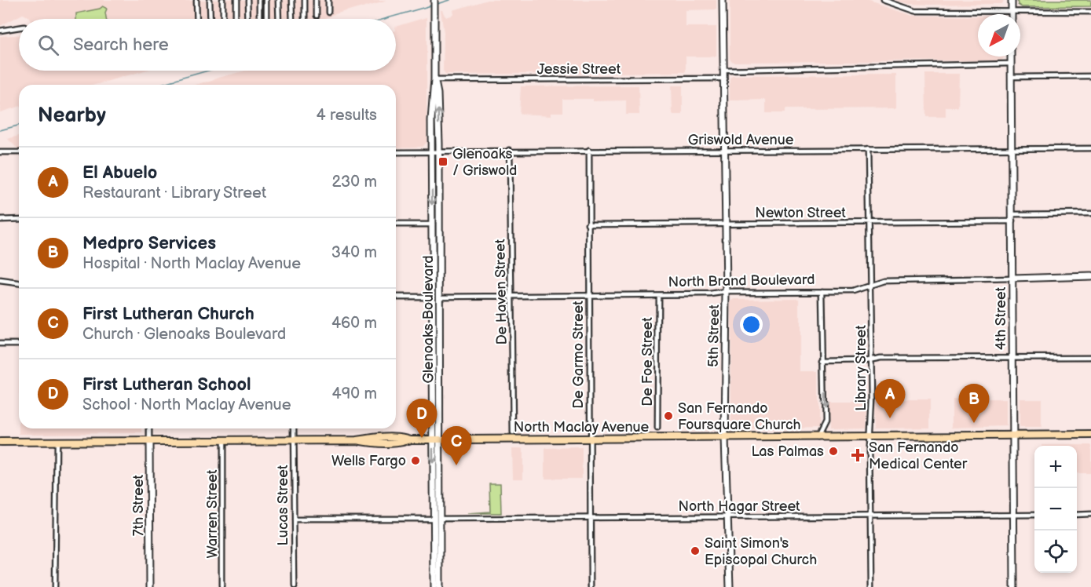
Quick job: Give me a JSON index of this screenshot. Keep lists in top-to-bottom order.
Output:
{
  "streets": {
    "main road": ["North Maclay Avenue"],
    "street": [
      "Jessie Street",
      "Griswold Avenue",
      "Newton Street",
      "North Brand Boulevard",
      "De Haven Street",
      "4th Street",
      "Glenoaks Boulevard",
      "5th Street",
      "De Garmo Street",
      "De Foe Street",
      "Library Street",
      "7th Street",
      "Lucas Street",
      "North Hagar Street",
      "Warren Street"
    ]
  },
  "crossings": [
    ["Jessie Street", "Glenoaks Boulevard"],
    ["Jessie Street", "5th Street"],
    ["Griswold Avenue", "De Haven Street"],
    ["Griswold Avenue", "4th Street"],
    ["Griswold Avenue", "Glenoaks Boulevard"],
    ["Griswold Avenue", "5th Street"],
    ["Griswold Avenue", "De Garmo Street"],
    ["Griswold Avenue", "Library Street"],
    ["Newton Street", "4th Street"],
    ["Newton Street", "5th Street"],
    ["Newton Street", "De Garmo Street"],
    ["Newton Street", "Library Street"],
    ["North Brand Boulevard", "De Haven Street"],
    ["North Brand Boulevard", "4th Street"],
    ["North Brand Boulevard", "Glenoaks Boulevard"],
    ["North Brand Boulevard", "5th Street"],
    ["North Brand Boulevard", "De Garmo Street"],
    ["North Brand Boulevard", "De Foe Street"],
    ["North Brand Boulevard", "Library Street"],
    ["4th Street", "North Maclay Avenue"],
    ["4th Street", "North Hagar Street"],
    ["Glenoaks Boulevard", "North Maclay Avenue"],
    ["Glenoaks Boulevard", "North Hagar Street"],
    ["5th Street", "North Maclay Avenue"],
    ["5th Street", "North Hagar Street"],
    ["De Garmo Street", "North Maclay Avenue"],
    ["De Garmo Street", "North Hagar Street"],
    ["Library Street", "North Maclay Avenue"],
    ["Library Street", "North Hagar Street"],
    ["North Maclay Avenue", "7th Street"],
    ["North Maclay Avenue", "Lucas Street"],
    ["North Maclay Avenue", "Warren Street"],
    ["Lucas Street", "North Hagar Street"]
  ],
  "places": {
    "transit": ["Glenoaks / Griswold"],
    "other": [
      "San Fernando Foursquare Church",
      "Las Palmas",
      "Wells Fargo",
      "Saint Simon's Episcopal Church"
    ],
    "health": ["San Fernando Medical Center"]
  },
  "north": "bottom left",
  "page": {
    "search": "Search here",
    "heading": ["Nearby", "4 results"],
    "list": [
      {
        "mark": "A",
        "name": "El Abuelo",
        "note": "Restaurant · Library Street",
        "value": "230 m"
      },
      {
        "mark": "B",
        "name": "Medpro Services",
        "note": "Hospital · North Maclay Avenue",
        "value": "340 m"
      },
      {
        "mark": "C",
        "name": "First Lutheran Church",
        "note": "Church · Glenoaks Boulevard",
        "value": "460 m"
      },
      {
        "mark": "D",
        "name": "First Lutheran School",
        "note": "School · North Maclay Avenue",
        "value": "490 m"
      }
    ],
    "pins": [
      "A",
      "B",
      "D",
      "C"
    ],
    "map_buttons": ["+", "−"]
  }
}
